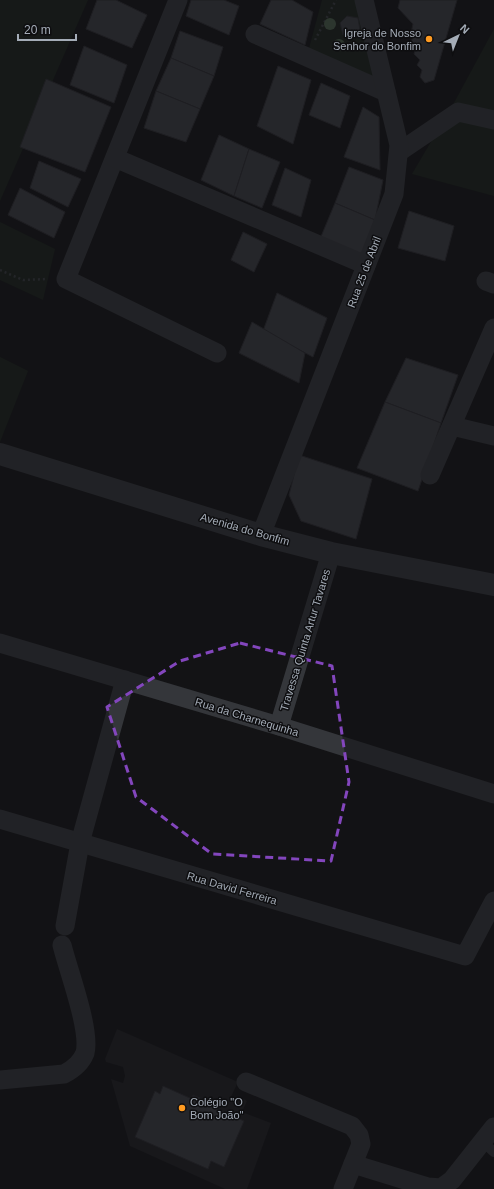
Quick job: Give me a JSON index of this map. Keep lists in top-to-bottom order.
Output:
{
  "streets": {
    "street": [
      "Rua 25 de Abril",
      "Avenida do Bonfim",
      "Travessa Quinta Artur Tavares",
      "Rua da Charnequinha",
      "Rua David Ferreira"
    ]
  },
  "crossings": [
    ["Rua 25 de Abril", "Avenida do Bonfim"],
    ["Avenida do Bonfim", "Travessa Quinta Artur Tavares"],
    ["Travessa Quinta Artur Tavares", "Rua da Charnequinha"]
  ],
  "places": ["Igreja de Nosso Senhor do Bonfim", "Colégio \"O Bom João\""],
  "scale_bar": "20 m",
  "north": "top right"
}
